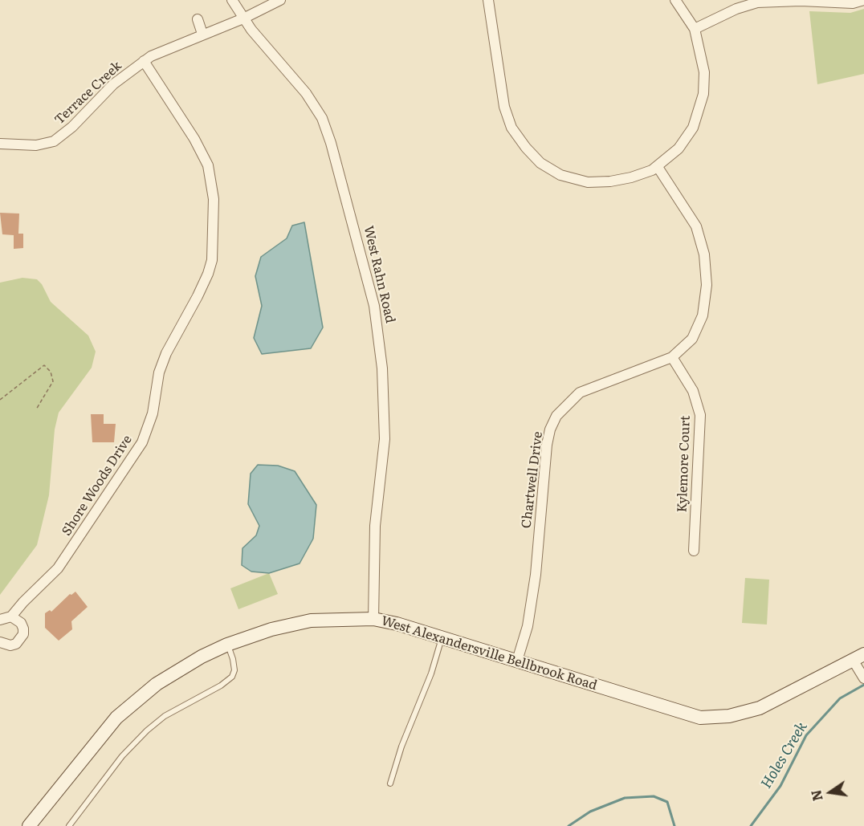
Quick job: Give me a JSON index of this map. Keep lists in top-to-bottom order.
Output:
{
  "streets": {
    "main road": ["West Alexandersville Bellbrook Road"],
    "street": [
      "Terrace Creek",
      "West Rahn Road",
      "Kylemore Court",
      "Chartwell Drive",
      "Shore Woods Drive"
    ]
  },
  "crossings": [
    ["Terrace Creek", "West Rahn Road"],
    ["Terrace Creek", "Shore Woods Drive"],
    ["West Rahn Road", "West Alexandersville Bellbrook Road"],
    ["Kylemore Court", "Chartwell Drive"],
    ["Chartwell Drive", "West Alexandersville Bellbrook Road"]
  ],
  "water": ["Holes Creek"],
  "north": "left"
}
